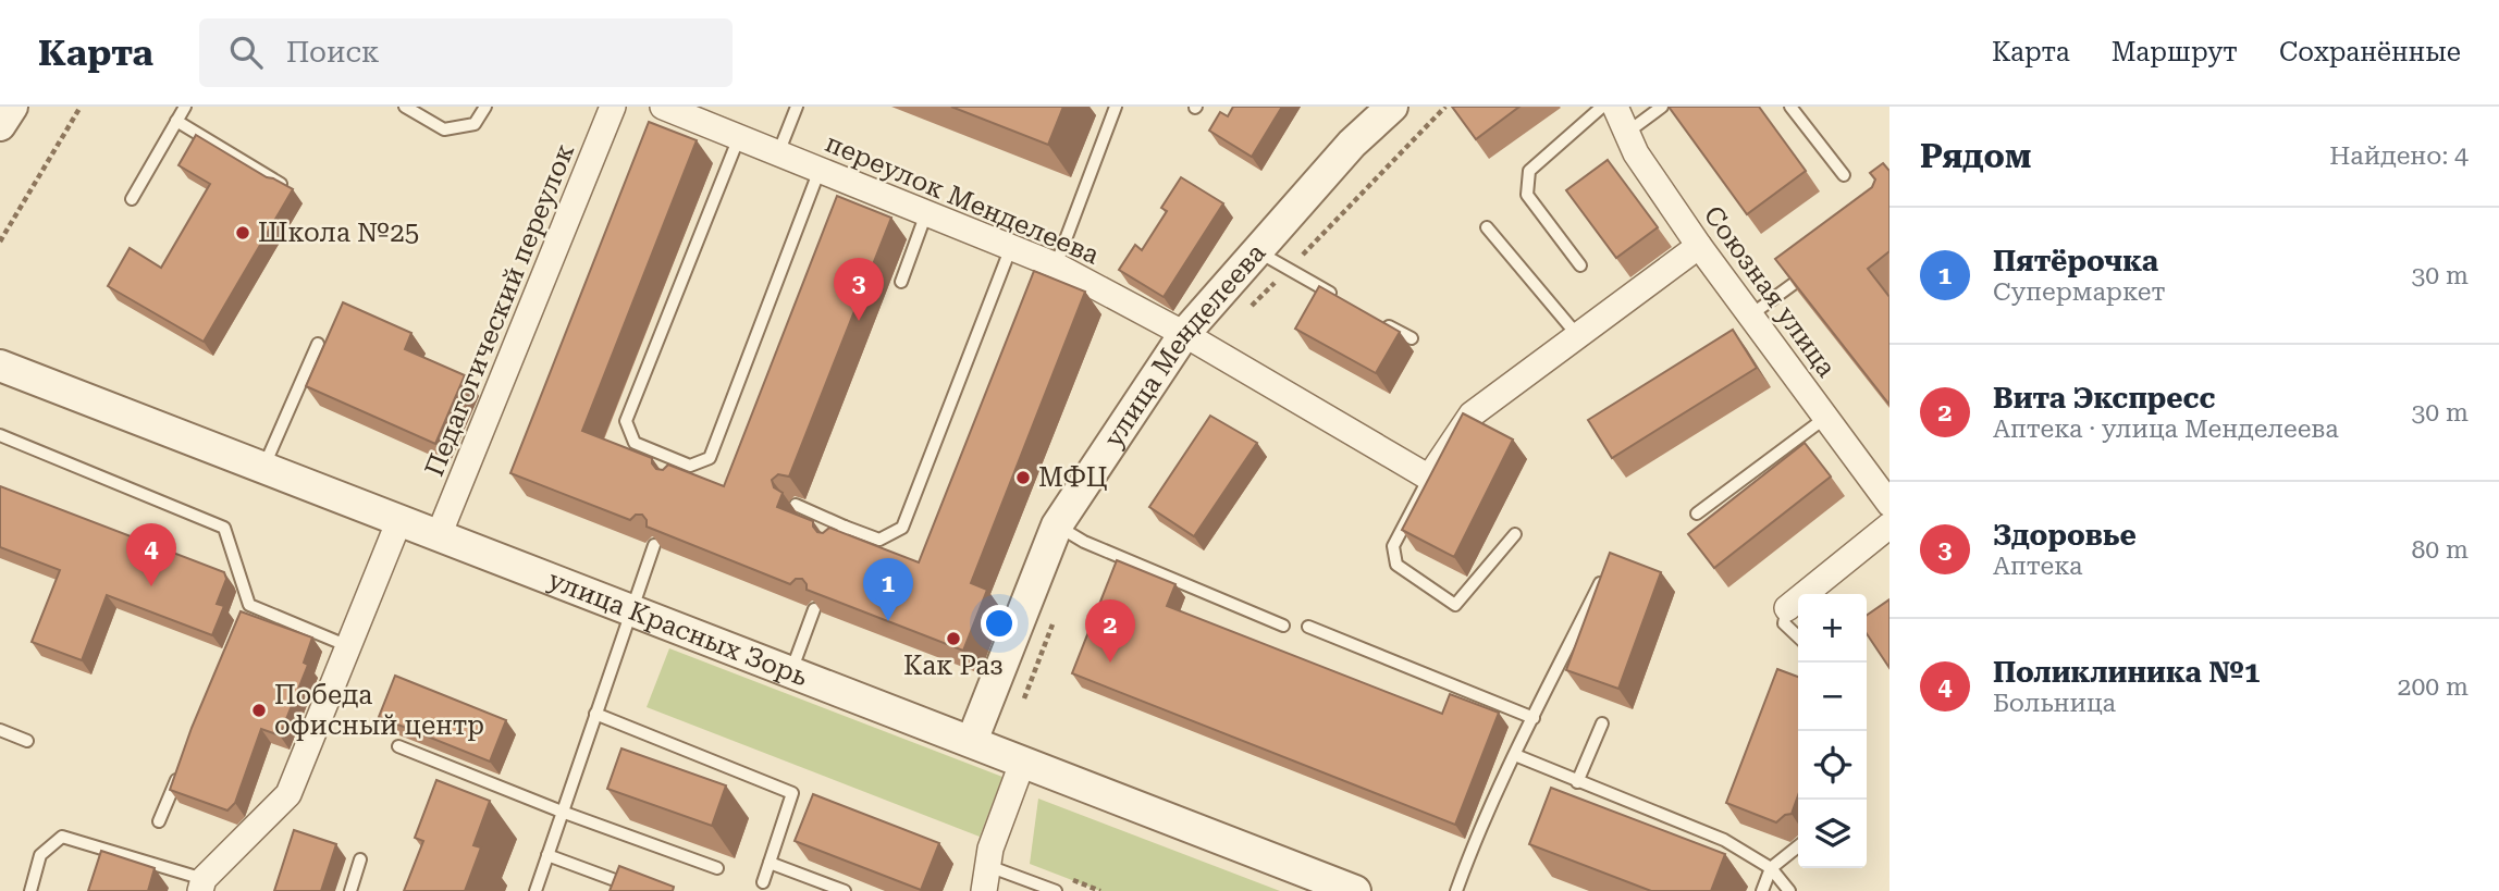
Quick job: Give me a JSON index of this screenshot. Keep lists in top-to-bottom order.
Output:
{
  "streets": {
    "street": [
      "переулок Менделеева",
      "Союзная улица",
      "Педагогический переулок",
      "улица Менделеева",
      "улица Красных Зорь"
    ]
  },
  "crossings": [
    ["переулок Менделеева", "улица Менделеева"],
    ["Педагогический переулок", "улица Красных Зорь"],
    ["улица Менделеева", "улица Красных Зорь"]
  ],
  "places": [
    "Школа №25",
    "МФЦ",
    "Как Раз",
    "Победа офисный центр"
  ],
  "page": {
    "header": "Карта",
    "search": "Поиск",
    "nav": ["Карта", "Маршрут", "Сохранённые"],
    "heading": ["Рядом", "Найдено: 4"],
    "list": [
      {
        "mark": "1",
        "name": "Пятёрочка",
        "note": "Супермаркет",
        "value": "30 m"
      },
      {
        "mark": "2",
        "name": "Вита Экспресс",
        "note": "Аптека · улица Менделеева",
        "value": "30 m"
      },
      {
        "mark": "3",
        "name": "Здоровье",
        "note": "Аптека",
        "value": "80 m"
      },
      {
        "mark": "4",
        "name": "Поликлиника №1",
        "note": "Больница",
        "value": "200 m"
      }
    ],
    "pins": [
      "3",
      "4",
      "1",
      "2"
    ],
    "map_buttons": ["+", "−"]
  }
}
